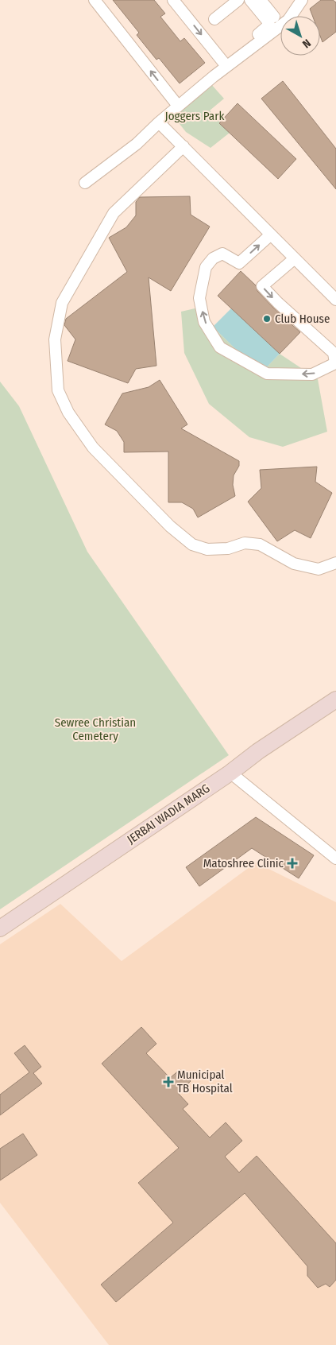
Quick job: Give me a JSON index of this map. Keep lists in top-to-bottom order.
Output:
{
  "streets": {
    "main road": ["JERBAI WADIA MARG"]
  },
  "parks": ["Joggers Park", "Sewree Christian Cemetery"],
  "places": {
    "other": ["Club House"],
    "health": ["Matoshree Clinic", "Municipal TB Hospital"]
  },
  "north": "bottom right"
}
